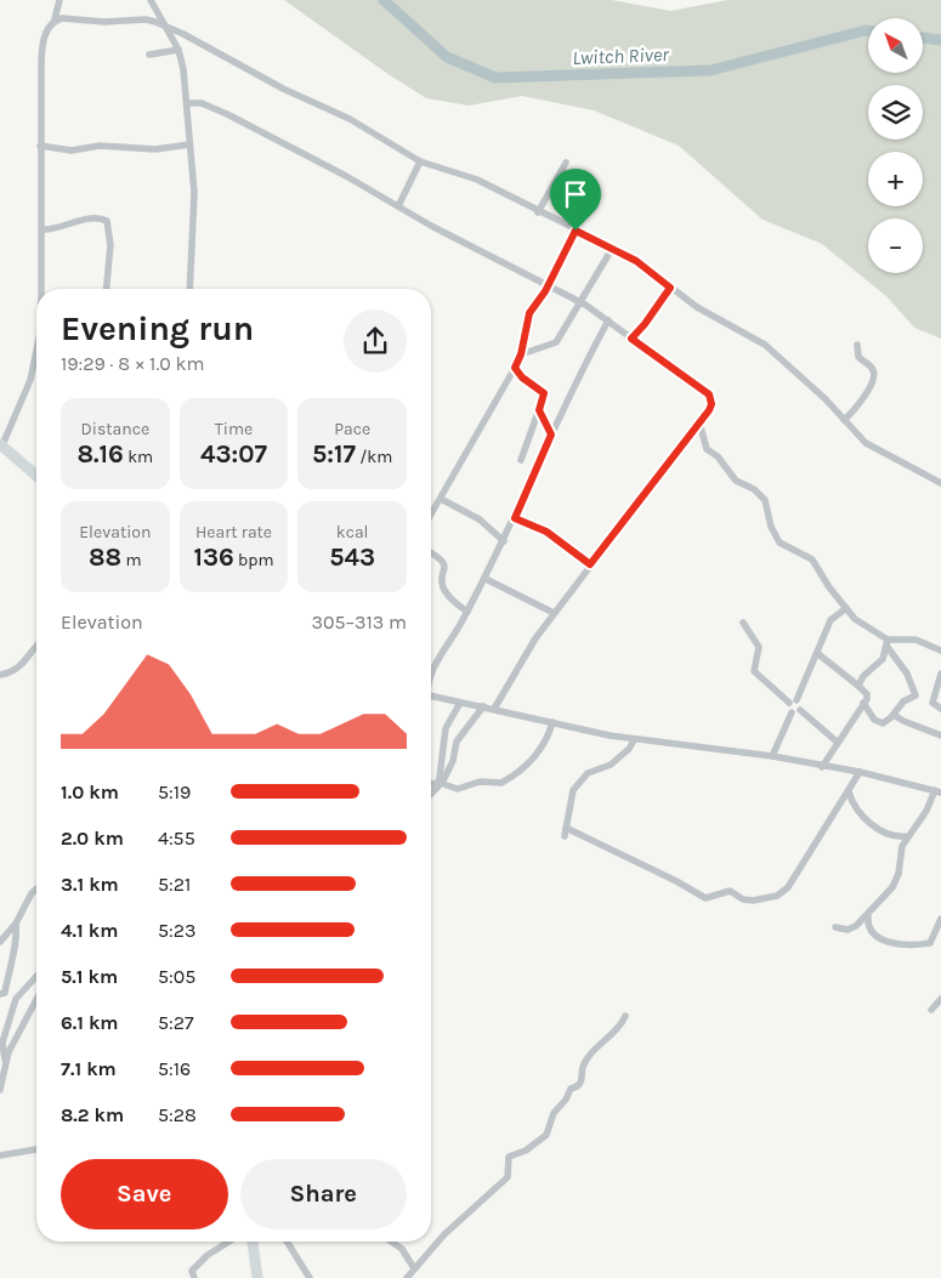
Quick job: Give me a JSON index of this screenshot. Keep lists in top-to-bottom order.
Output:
{
  "water": ["Lwitch River"],
  "north": "top left",
  "page": {
    "map_buttons": ["+", "−"],
    "heading": ["Evening run", "19:29 · 8 × 1.0 km"],
    "stats": [
      ["Distance", "8.16 km"],
      ["Time", "43:07"],
      ["Pace", "5:17 /km"],
      ["Elevation", "88 m"],
      ["Heart rate", "136 bpm"],
      ["kcal", "543"]
    ],
    "chart": ["Elevation", "305–313 m"],
    "list": [
      {
        "name": "1.0 km",
        "note": "5:19"
      },
      {
        "name": "2.0 km",
        "note": "4:55"
      },
      {
        "name": "3.1 km",
        "note": "5:21"
      },
      {
        "name": "4.1 km",
        "note": "5:23"
      },
      {
        "name": "5.1 km",
        "note": "5:05"
      },
      {
        "name": "6.1 km",
        "note": "5:27"
      },
      {
        "name": "7.1 km",
        "note": "5:16"
      },
      {
        "name": "8.2 km",
        "note": "5:28"
      }
    ],
    "buttons": ["Save", "Share"]
  }
}
